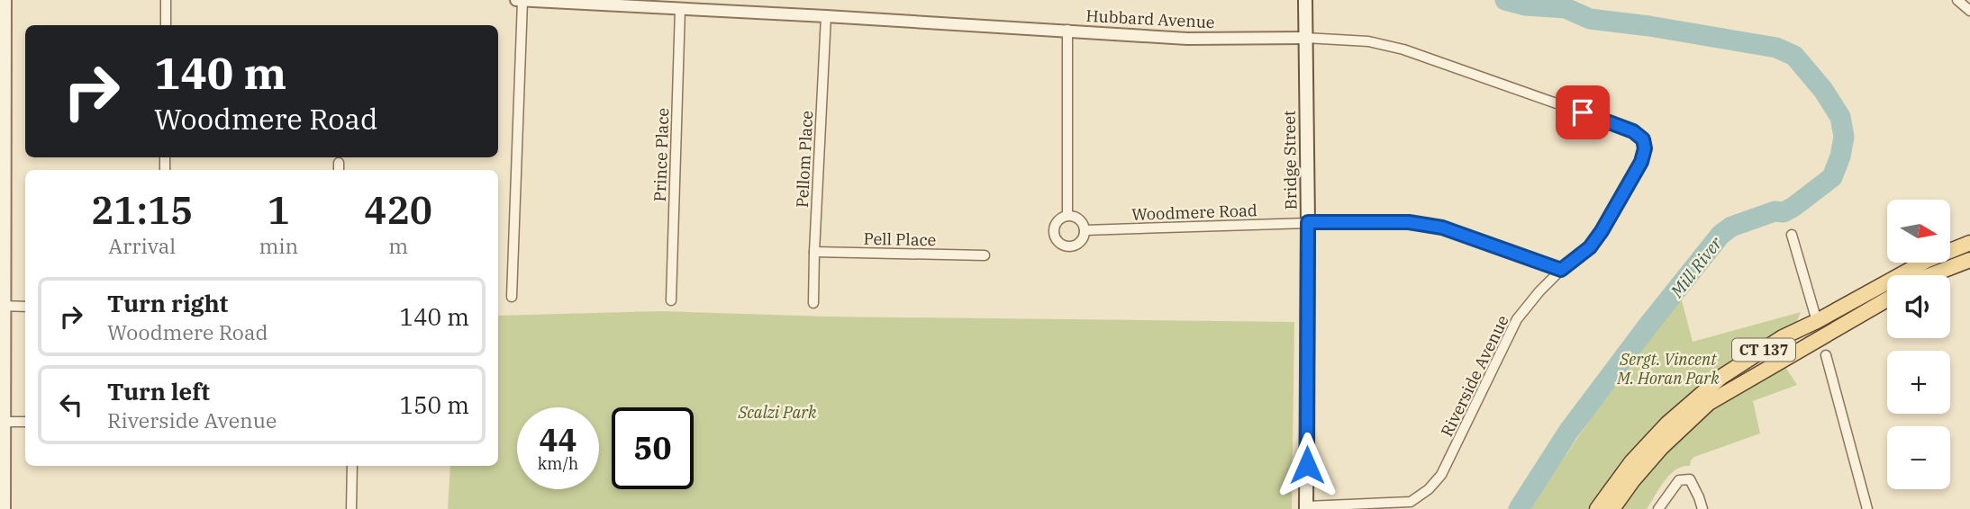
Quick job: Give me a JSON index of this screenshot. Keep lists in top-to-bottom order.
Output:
{
  "streets": {
    "main road": ["Bridge Street", "CT 137"],
    "street": [
      "Hubbard Avenue",
      "Prince Place",
      "Pellom Place",
      "Woodmere Road",
      "Pell Place",
      "Riverside Avenue"
    ]
  },
  "crossings": [
    ["Hubbard Avenue", "Prince Place"],
    ["Hubbard Avenue", "Pellom Place"],
    ["Hubbard Avenue", "Bridge Street"],
    ["Hubbard Avenue", "Riverside Avenue"],
    ["Pellom Place", "Pell Place"],
    ["Bridge Street", "Woodmere Road"],
    ["Bridge Street", "Riverside Avenue"],
    ["Woodmere Road", "Riverside Avenue"]
  ],
  "water": ["Mill River"],
  "parks": ["Sergt. Vincent M. Horan Park", "Scalzi Park"],
  "north": "right",
  "page": {
    "turn": ["140 m", "Woodmere Road"],
    "eta": [
      "21:15",
      "Arrival",
      "1",
      "min",
      "420",
      "m"
    ],
    "map_buttons": ["+", "−"],
    "list": [
      {
        "name": "Turn right",
        "note": "Woodmere Road",
        "value": "140 m"
      },
      {
        "name": "Turn left",
        "note": "Riverside Avenue",
        "value": "150 m"
      }
    ],
    "speed": "44 km/h",
    "limit": "50"
  }
}
